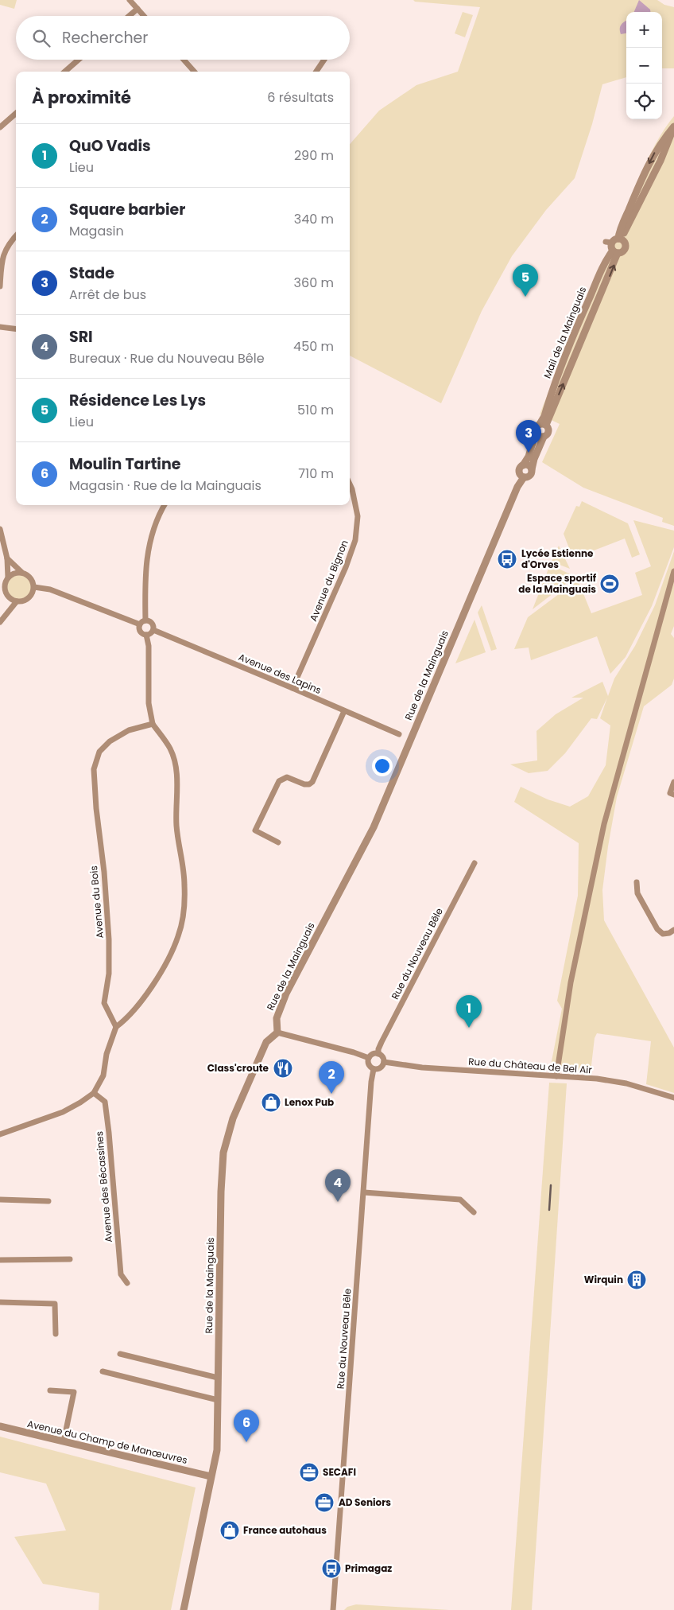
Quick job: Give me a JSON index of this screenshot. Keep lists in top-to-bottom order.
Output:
{
  "streets": {
    "street": [
      "Mail de la Mainguais",
      "Avenue du Bignon",
      "Avenue des Lapins",
      "Rue de la Mainguais",
      "Avenue du Bois",
      "Rue du Nouveau Bêle",
      "Rue du Château de Bel Air",
      "Avenue des Bécassines",
      "Avenue du Champ de Manœuvres"
    ]
  },
  "crossings": [
    ["Avenue du Bignon", "Avenue des Lapins"],
    ["Rue de la Mainguais", "Avenue du Champ de Manœuvres"],
    ["Rue du Nouveau Bêle", "Rue du Château de Bel Air"]
  ],
  "places": {
    "bus stop": ["Lycée Estienne d'Orves", "Primagaz"],
    "sports": ["Espace sportif de la Mainguais"],
    "restaurant": ["Class'croute"],
    "shop": ["Lenox Pub", "France autohaus"],
    "building": ["Wirquin"],
    "office": ["SECAFI", "AD Seniors"]
  },
  "page": {
    "map_buttons": ["+", "−"],
    "search": "Rechercher",
    "heading": ["À proximité", "6 résultats"],
    "list": [
      {
        "mark": "1",
        "name": "QuO Vadis",
        "note": "Lieu",
        "value": "290 m"
      },
      {
        "mark": "2",
        "name": "Square barbier",
        "note": "Magasin",
        "value": "340 m"
      },
      {
        "mark": "3",
        "name": "Stade",
        "note": "Arrêt de bus",
        "value": "360 m"
      },
      {
        "mark": "4",
        "name": "SRI",
        "note": "Bureaux · Rue du Nouveau Bêle",
        "value": "450 m"
      },
      {
        "mark": "5",
        "name": "Résidence Les Lys",
        "note": "Lieu",
        "value": "510 m"
      },
      {
        "mark": "6",
        "name": "Moulin Tartine",
        "note": "Magasin · Rue de la Mainguais",
        "value": "710 m"
      }
    ],
    "pins": [
      "5",
      "3",
      "1",
      "2",
      "4",
      "6"
    ]
  }
}
